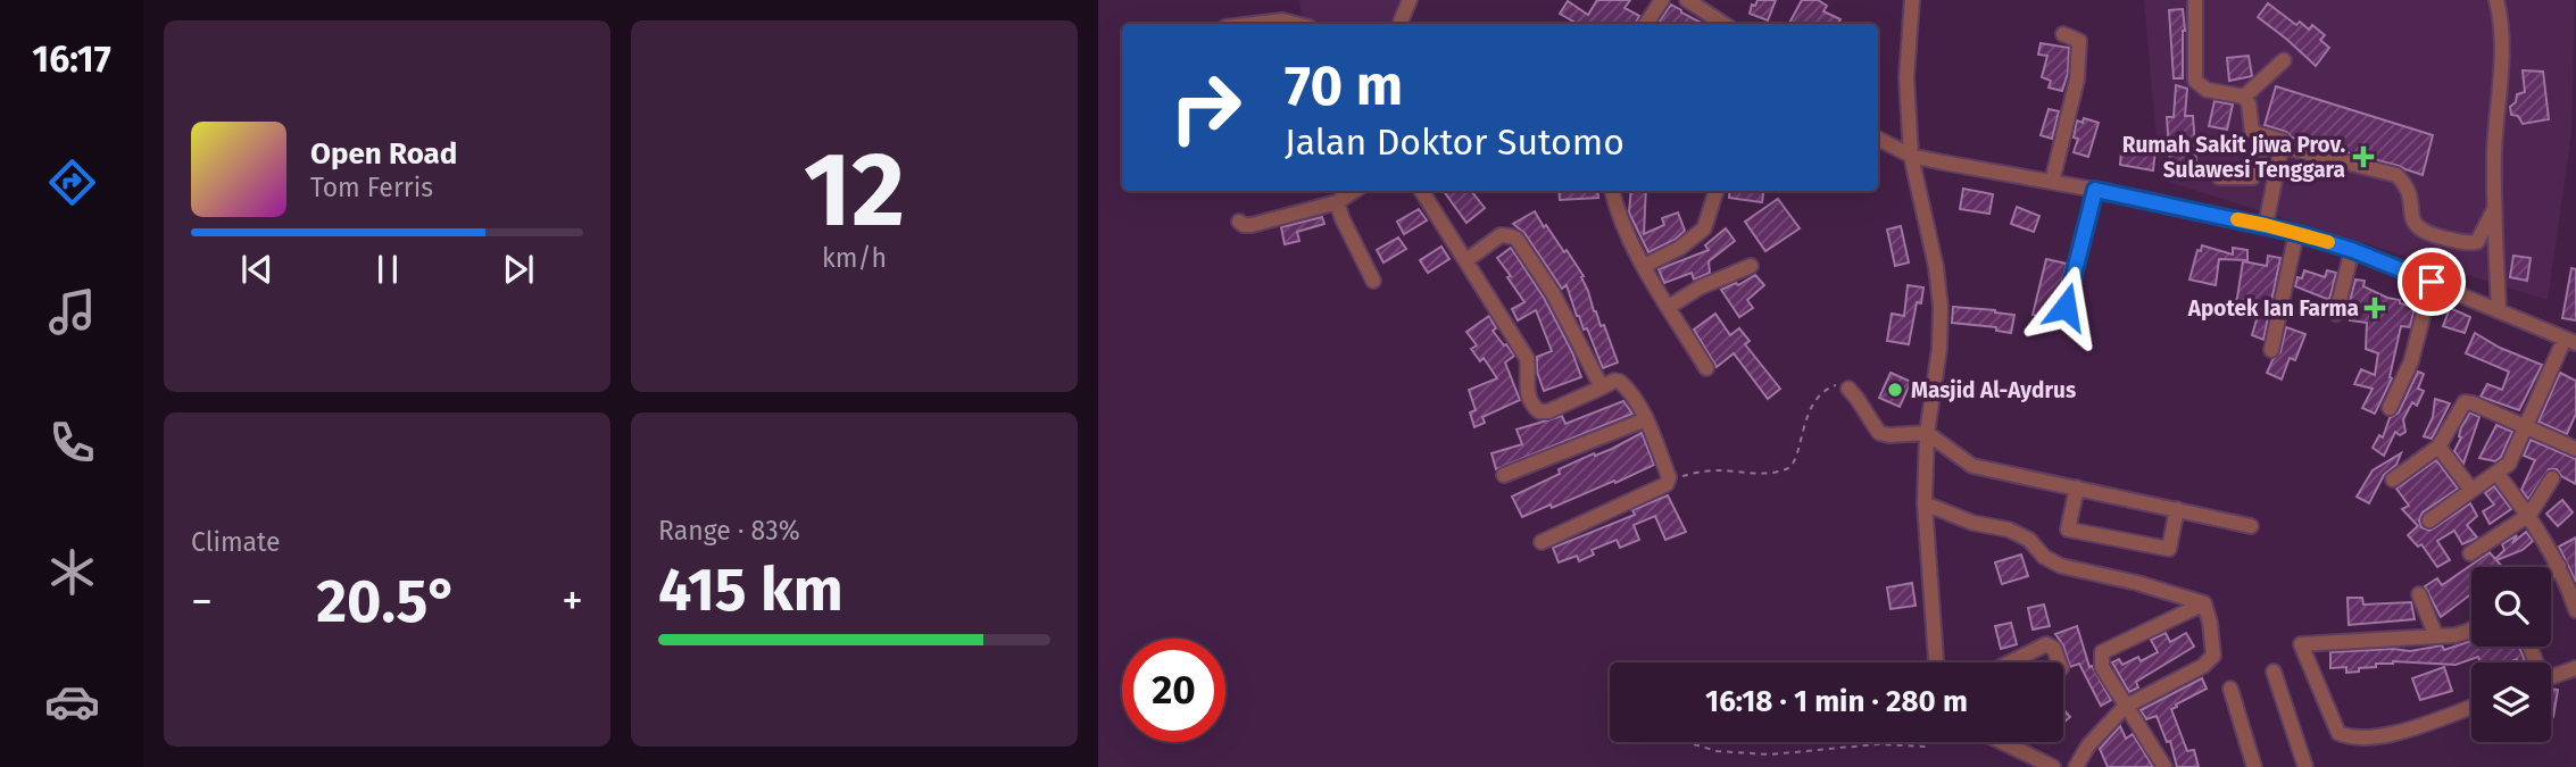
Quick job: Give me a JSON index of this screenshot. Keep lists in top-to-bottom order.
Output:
{
  "places": {
    "health": ["Rumah Sakit Jiwa Prov. Sulawesi Tenggara", "Apotek Ian Farma"],
    "other": ["Masjid Al-Aydrus"]
  },
  "page": {
    "tabs": "16:17",
    "tile": [
      ["12", "km/h"],
      "Climate",
      ["Range · 83%", "415 km"]
    ],
    "turn": ["70 m", "Jalan Doktor Sutomo"],
    "song": ["Open Road", "Tom Ferris"],
    "heat": ["−", "20.5°", "+"],
    "limit": "20",
    "trip": "16:18 · 1 min · 280 m"
  }
}
